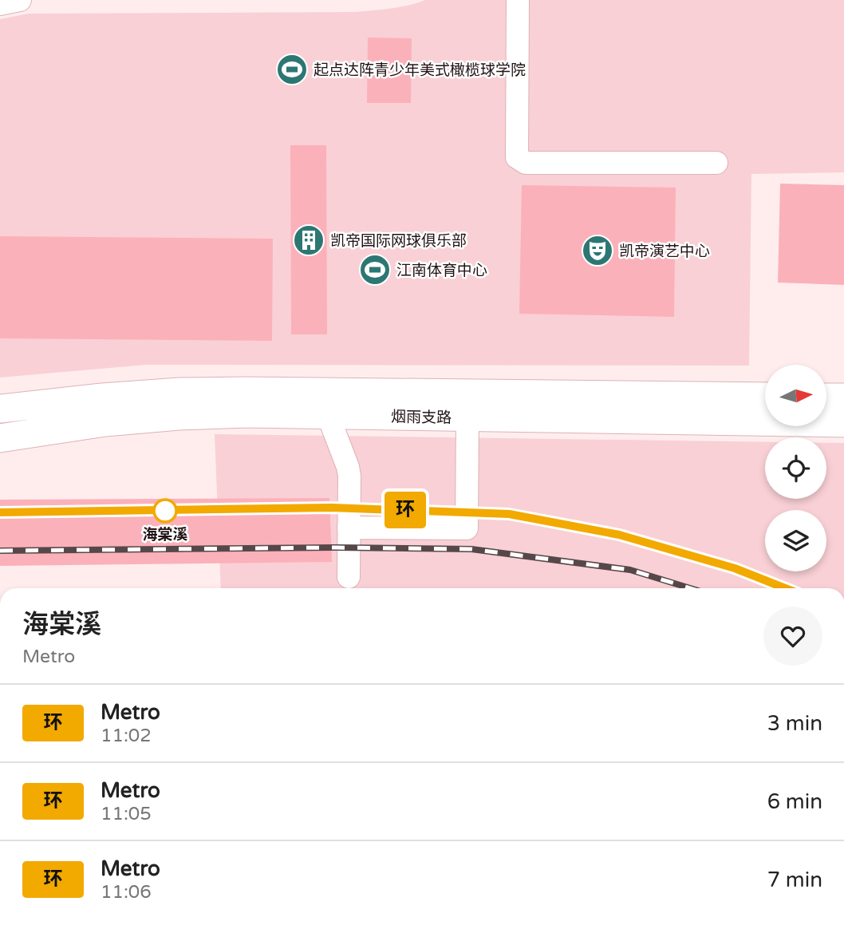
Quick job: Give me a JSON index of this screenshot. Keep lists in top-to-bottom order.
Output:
{
  "streets": {
    "main road": ["烟雨支路"]
  },
  "places": {
    "sports": ["起点达阵青少年美式橄榄球学院", "江南体育中心"],
    "building": ["凯帝国际网球俱乐部"],
    "theatre": ["凯帝演艺中心"],
    "other": ["海棠溪"]
  },
  "lines": ["metro line 环"],
  "north": "right",
  "page": {
    "on_map": "环",
    "heading": ["海棠溪", "Metro"],
    "list": [
      {
        "mark": "环",
        "name": "Metro",
        "note": "11:02",
        "value": "3 min"
      },
      {
        "mark": "环",
        "name": "Metro",
        "note": "11:05",
        "value": "6 min"
      },
      {
        "mark": "环",
        "name": "Metro",
        "note": "11:06",
        "value": "7 min"
      }
    ]
  }
}
